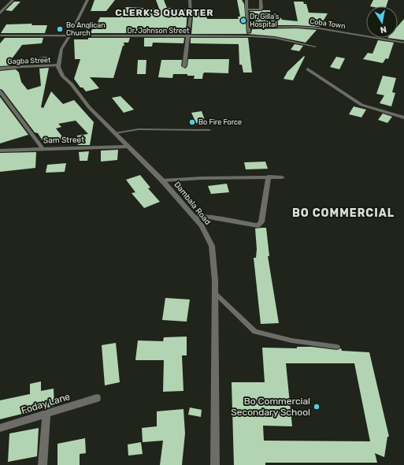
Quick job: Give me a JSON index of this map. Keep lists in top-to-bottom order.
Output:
{
  "streets": {
    "street": [
      "Coba Town",
      "Dr. Johnson Street",
      "Gagba Street",
      "Sam Street",
      "Dambala Road",
      "Foday Lane"
    ]
  },
  "crossings": [
    ["Gagba Street", "Dambala Road"],
    ["Sam Street", "Dambala Road"]
  ],
  "districts": ["CLERK'S QUARTER", "BO COMMERCIAL"],
  "places": [
    "Dr. Gilla's Hospital",
    "Bo Anglican Church",
    "Bo Fire Force",
    "Bo Commercial Secondary School"
  ],
  "north": "bottom"
}
